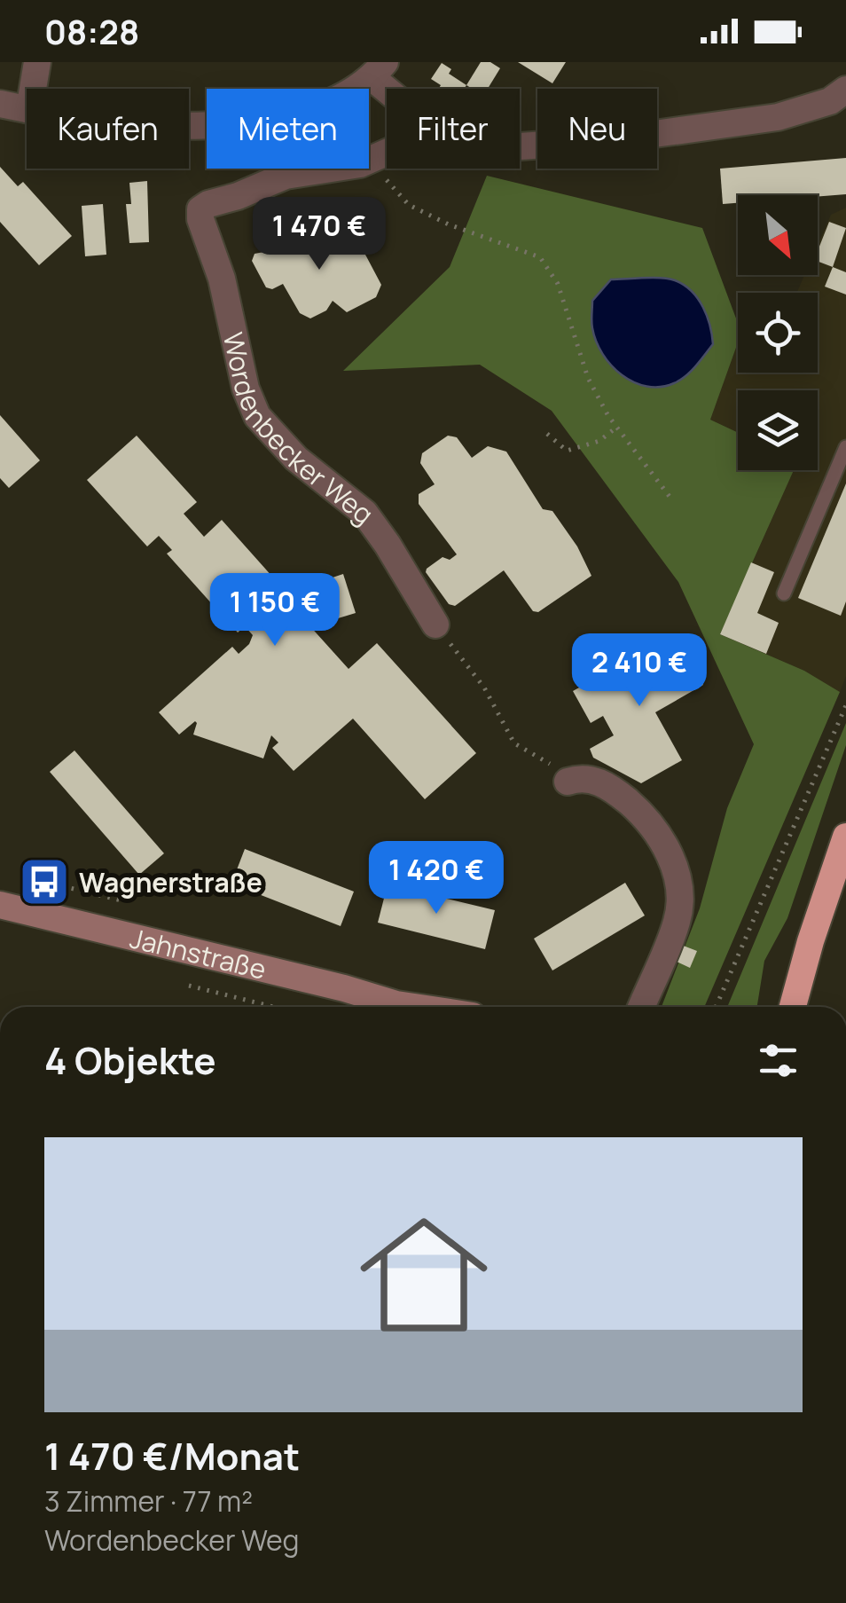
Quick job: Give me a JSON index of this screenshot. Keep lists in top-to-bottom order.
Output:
{
  "streets": {
    "street": ["Wordenbecker Weg", "Jahnstraße"]
  },
  "places": {
    "bus stop": ["Wagnerstraße"]
  },
  "north": "bottom right",
  "page": {
    "status": "08:28",
    "chip": [
      "Kaufen",
      "Mieten",
      "Filter",
      "Neu"
    ],
    "price": [
      "1 470 €",
      "1 150 €",
      "2 410 €",
      "1 420 €"
    ],
    "heading": "4 Objekte",
    "list": [
      {
        "name": "1 470 €/Monat",
        "note": "3 Zimmer · 77 m² · Wordenbecker Weg"
      }
    ]
  }
}
